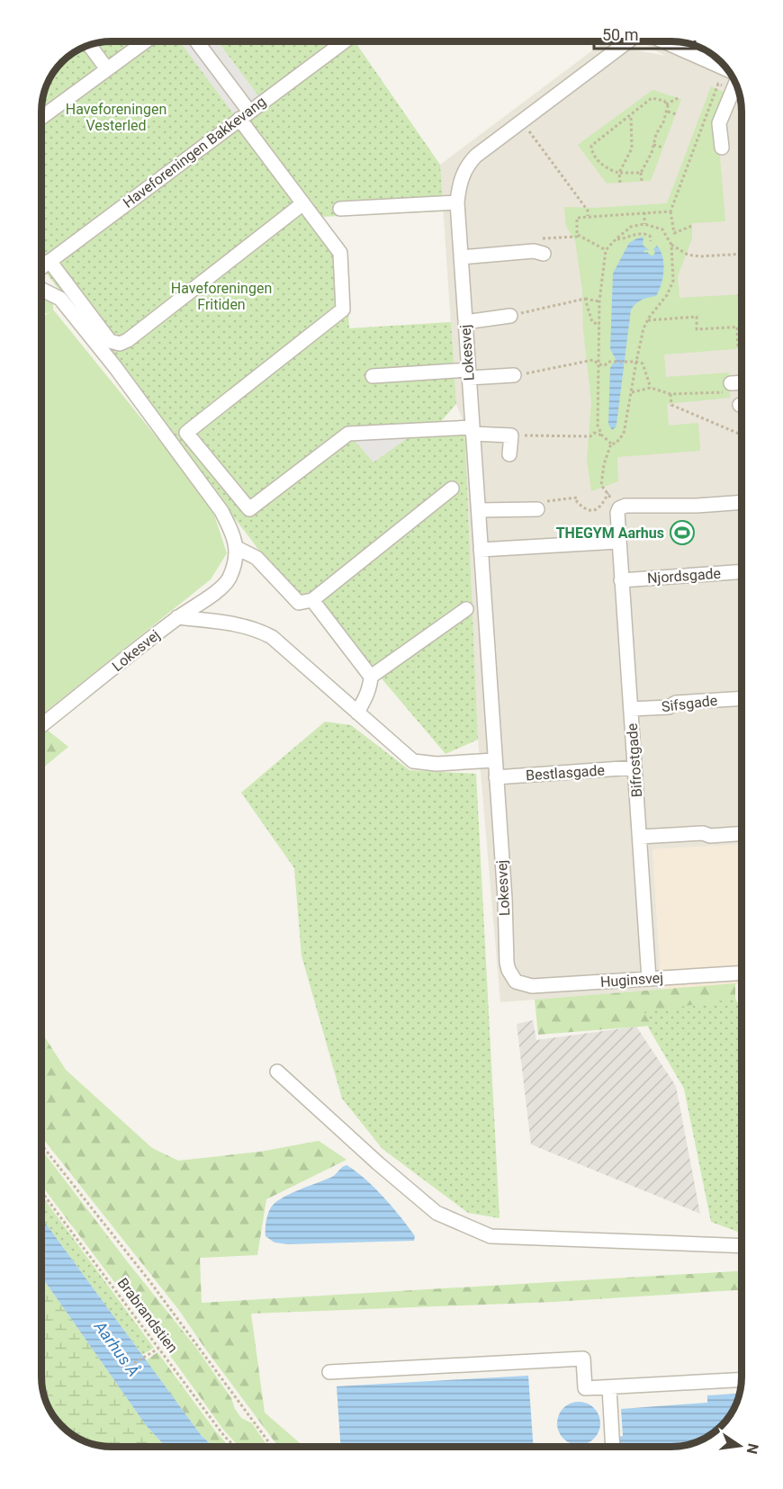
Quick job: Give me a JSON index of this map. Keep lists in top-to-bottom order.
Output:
{
  "streets": {
    "street": [
      "Haveforeningen Bakkevang",
      "Lokesvej",
      "Njordsgade",
      "Sifsgade",
      "Bifrostgade",
      "Bestlasgade",
      "Huginsvej"
    ],
    "path": ["Brabrandstien"]
  },
  "crossings": [
    ["Lokesvej", "Bestlasgade"],
    ["Lokesvej", "Huginsvej"],
    ["Njordsgade", "Bifrostgade"],
    ["Sifsgade", "Bifrostgade"],
    ["Bifrostgade", "Bestlasgade"],
    ["Bifrostgade", "Huginsvej"]
  ],
  "water": ["Aarhus Å"],
  "parks": ["Haveforeningen Vesterled", "Haveforeningen Fritiden"],
  "places": {
    "sports": ["THEGYM Aarhus"]
  },
  "scale_bar": "50 m",
  "north": "right"
}
